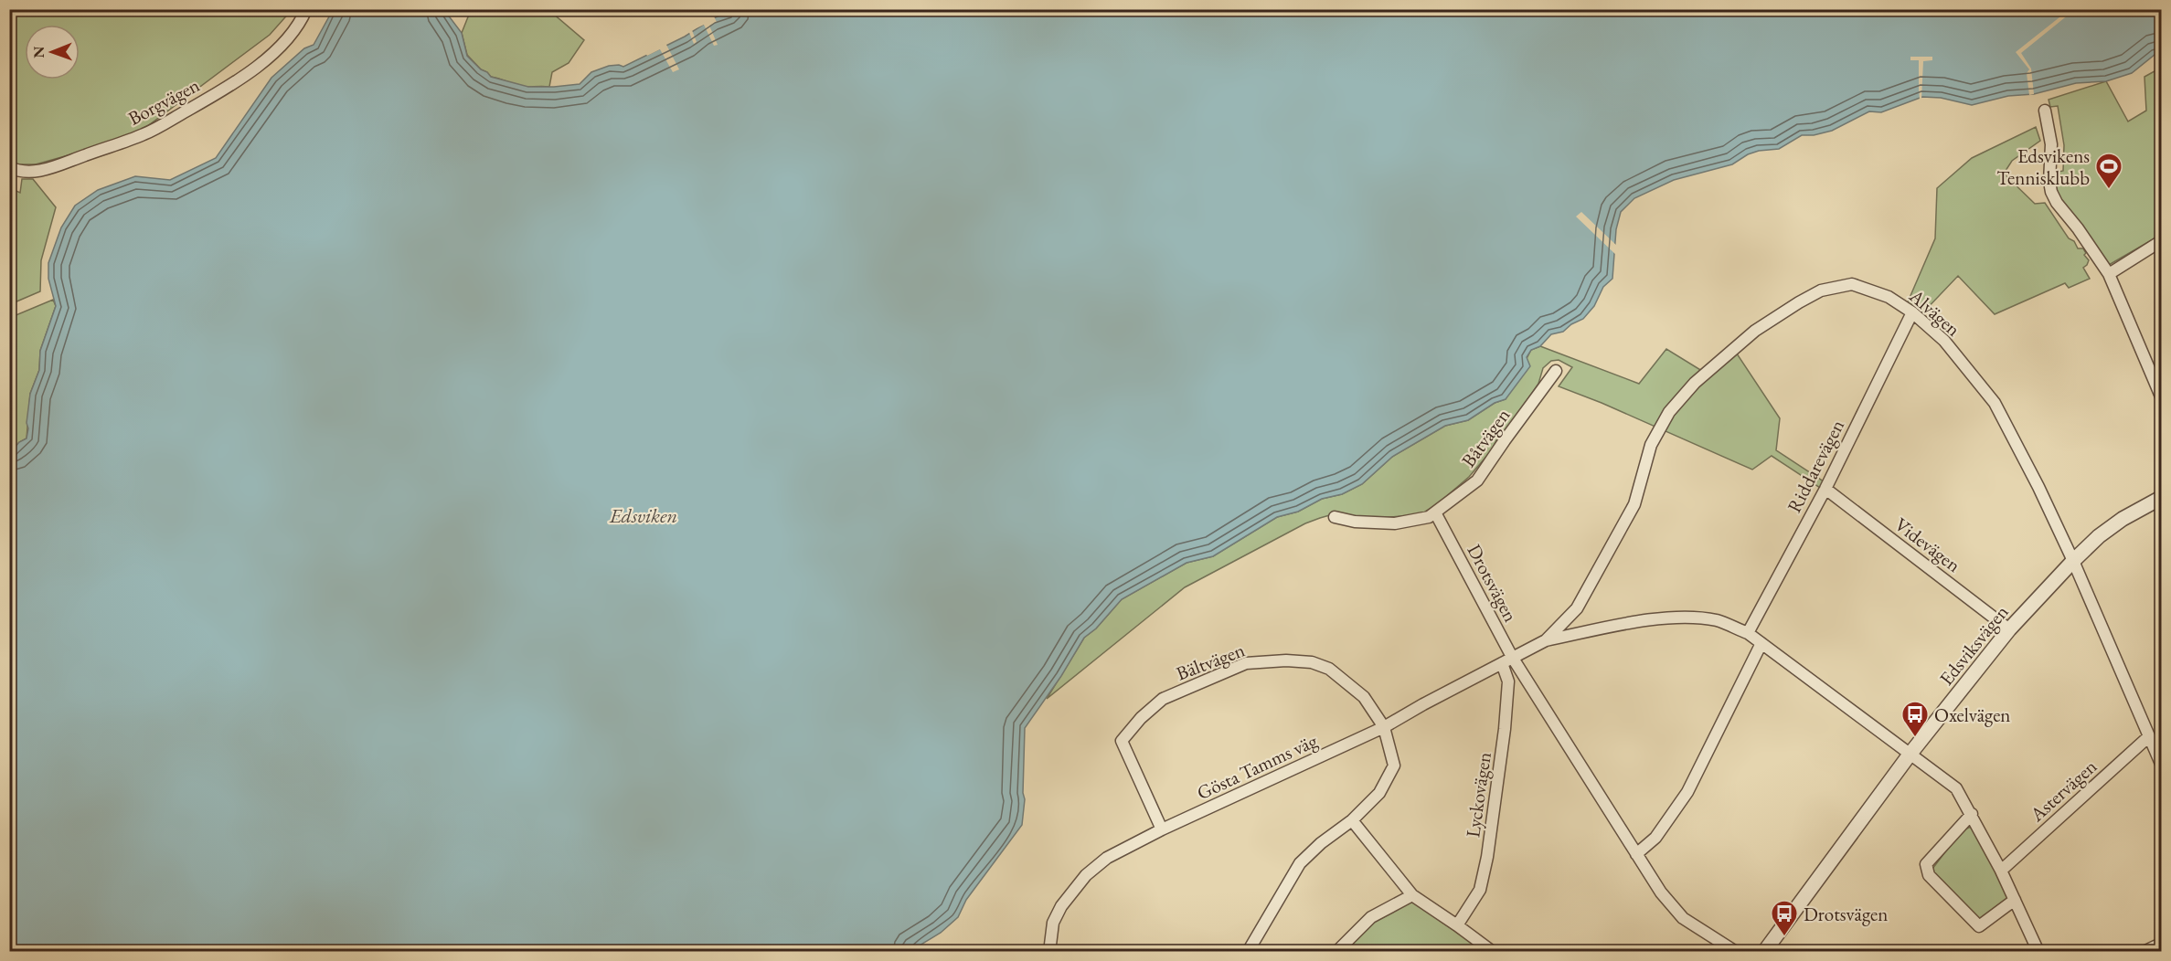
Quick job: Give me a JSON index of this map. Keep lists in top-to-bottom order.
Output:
{
  "streets": {
    "street": [
      "Borgvägen",
      "Alvägen",
      "Båtvägen",
      "Riddarevägen",
      "Videvägen",
      "Drotsvägen",
      "Edsviksvägen",
      "Bältvägen",
      "Gösta Tamms väg",
      "Astervägen",
      "Lyckovägen"
    ]
  },
  "crossings": [
    ["Alvägen", "Riddarevägen"],
    ["Alvägen", "Drotsvägen"],
    ["Alvägen", "Edsviksvägen"],
    ["Alvägen", "Gösta Tamms väg"],
    ["Alvägen", "Astervägen"],
    ["Alvägen", "Lyckovägen"],
    ["Båtvägen", "Drotsvägen"],
    ["Riddarevägen", "Videvägen"],
    ["Videvägen", "Edsviksvägen"],
    ["Drotsvägen", "Gösta Tamms väg"],
    ["Drotsvägen", "Lyckovägen"],
    ["Bältvägen", "Gösta Tamms väg"],
    ["Gösta Tamms väg", "Lyckovägen"]
  ],
  "water": ["Edsviken"],
  "places": {
    "sports": ["Edsvikens Tennisklubb"],
    "bus stop": ["Oxelvägen", "Drotsvägen"]
  },
  "north": "left"
}
